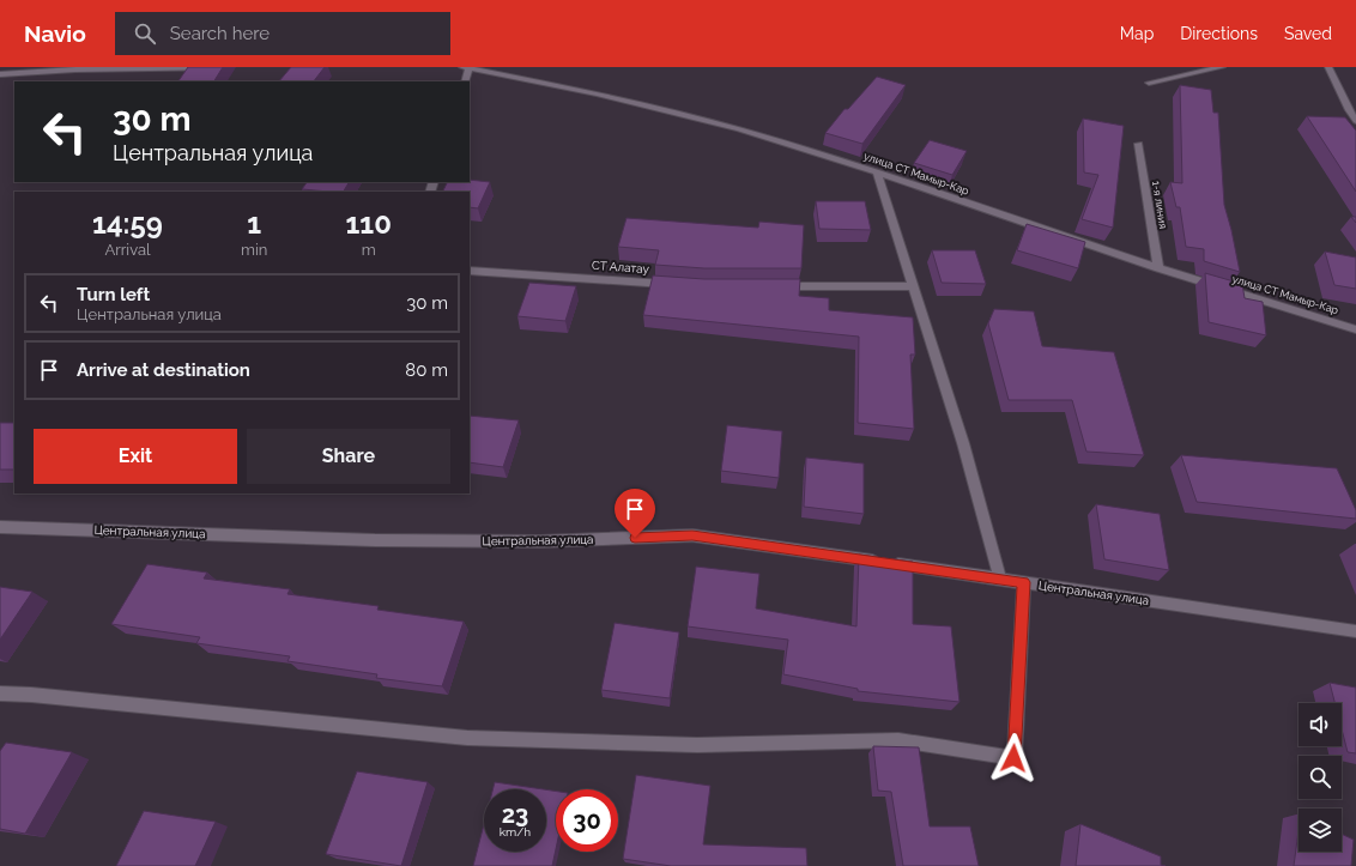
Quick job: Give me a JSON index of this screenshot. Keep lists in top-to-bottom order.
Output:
{
  "streets": {
    "street": [
      "улица СТ Мамыр-Кар",
      "1-я линия",
      "СТ Алатау",
      "Центральная улица"
    ]
  },
  "crossings": [
    ["улица СТ Мамыр-Кар", "1-я линия"]
  ],
  "page": {
    "header": "Navio",
    "search": "Search here",
    "nav": ["Map", "Directions", "Saved"],
    "turn": ["30 m", "Центральная улица"],
    "eta": [
      "14:59",
      "Arrival",
      "1",
      "min",
      "110",
      "m"
    ],
    "list": [
      {
        "name": "Turn left",
        "note": "Центральная улица",
        "value": "30 m"
      },
      {
        "name": "Arrive at destination",
        "value": "80 m"
      }
    ],
    "buttons": ["Exit", "Share"],
    "speed": "23 km/h",
    "limit": "30"
  }
}
